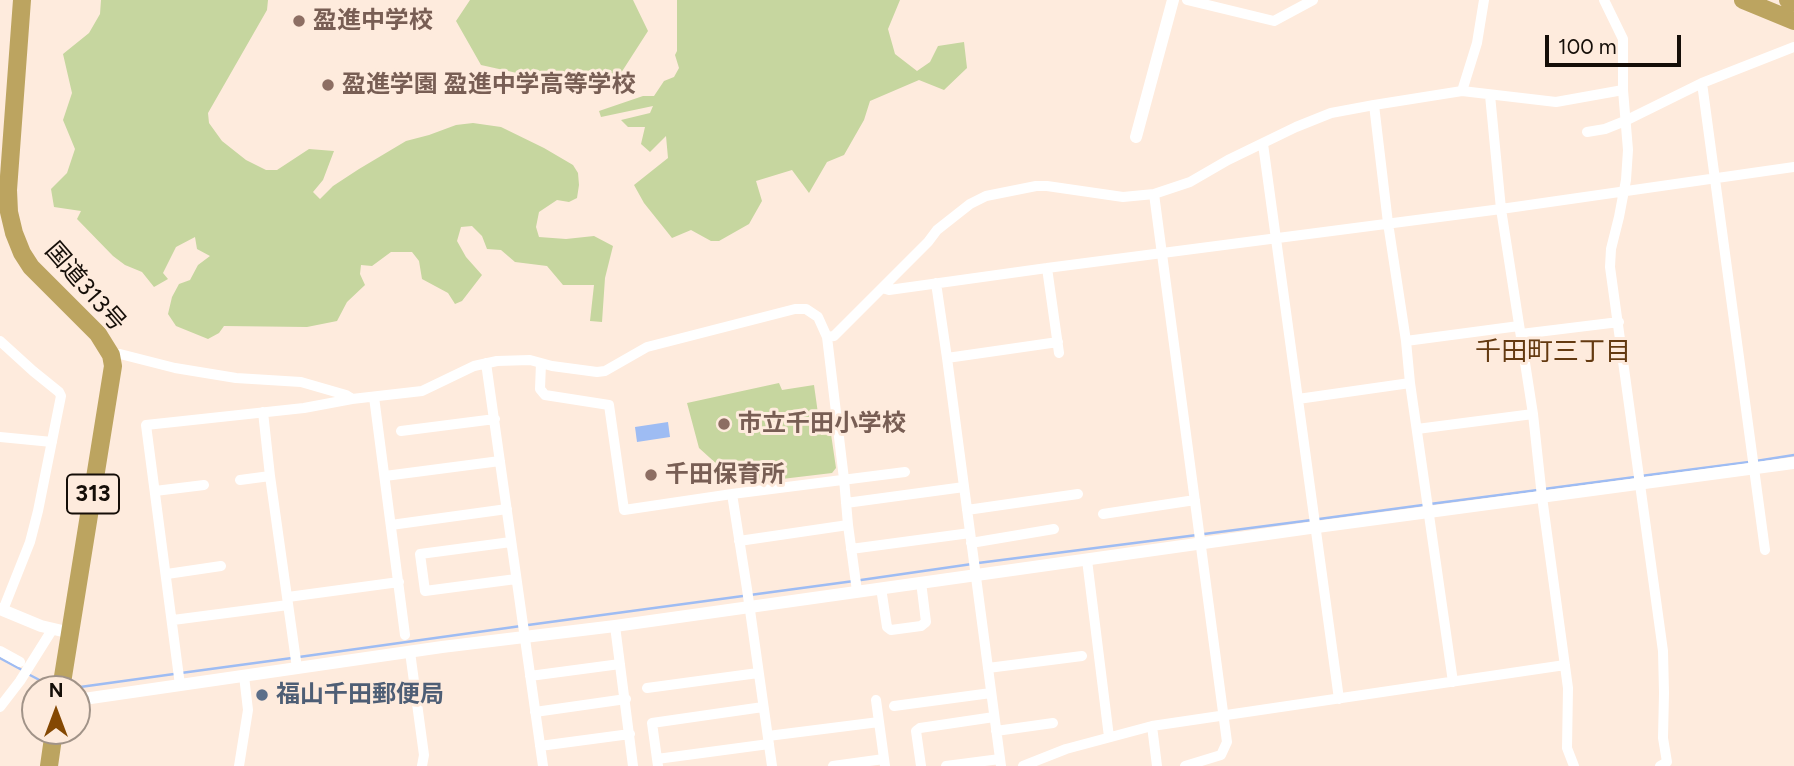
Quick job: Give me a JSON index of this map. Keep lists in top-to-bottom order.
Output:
{
  "streets": {
    "highway": ["国道313号", "313"]
  },
  "districts": ["千田町三丁目"],
  "places": [
    "盈進中学校",
    "盈進学園 盈進中学高等学校",
    "市立千田小学校",
    "千田保育所",
    "福山千田郵便局"
  ],
  "scale_bar": "100 m",
  "north": "top"
}
